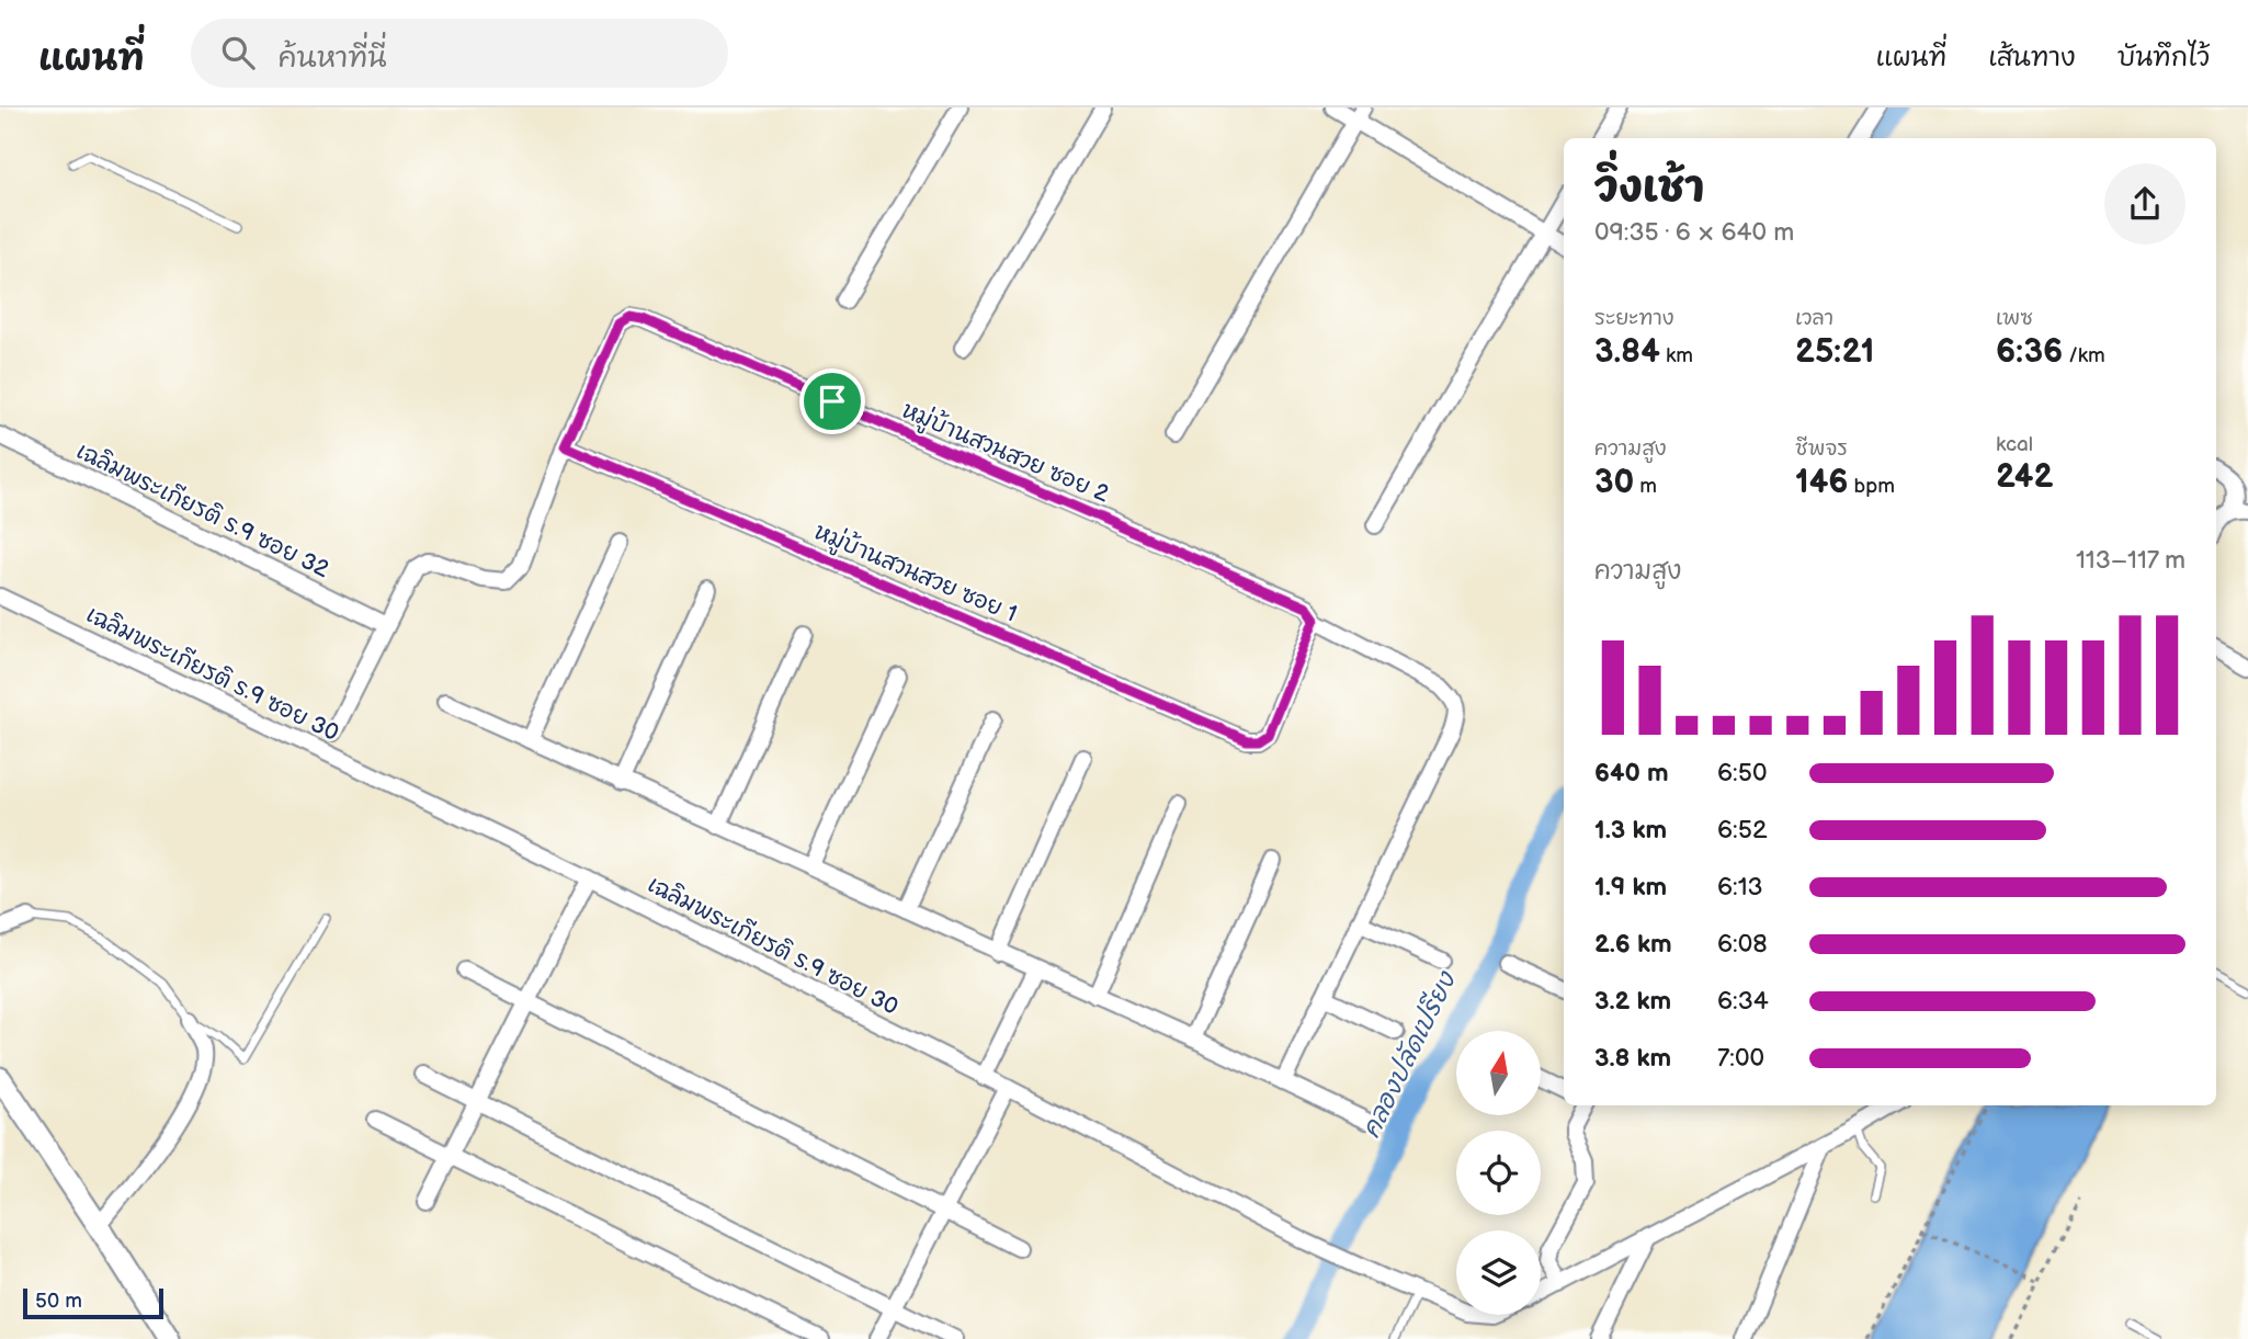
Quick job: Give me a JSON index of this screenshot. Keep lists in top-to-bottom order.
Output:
{
  "streets": {
    "street": [
      "หมู่บ้านสวนสวย ซอย 2",
      "เฉลิมพระเกียรติ ร.9 ซอย 32",
      "หมู่บ้านสวนสวย ซอย 1",
      "เฉลิมพระเกียรติ ร.9 ซอย 30"
    ]
  },
  "crossings": [
    ["หมู่บ้านสวนสวย ซอย 2", "หมู่บ้านสวนสวย ซอย 1"]
  ],
  "water": ["คลองปลัดเปรียง"],
  "scale_bar": "50 m",
  "north": "top",
  "page": {
    "header": "แผนที่",
    "search": "ค้นหาที่นี่",
    "nav": ["แผนที่", "เส้นทาง", "บันทึกไว้"],
    "heading": ["วิ่งเช้า", "09:35 · 6 × 640 m"],
    "stats": [
      ["ระยะทาง", "3.84 km"],
      ["เวลา", "25:21"],
      ["เพซ", "6:36 /km"],
      ["ความสูง", "30 m"],
      ["ชีพจร", "146 bpm"],
      ["kcal", "242"]
    ],
    "chart": ["ความสูง", "113–117 m"],
    "list": [
      {
        "name": "640 m",
        "note": "6:50"
      },
      {
        "name": "1.3 km",
        "note": "6:52"
      },
      {
        "name": "1.9 km",
        "note": "6:13"
      },
      {
        "name": "2.6 km",
        "note": "6:08"
      },
      {
        "name": "3.2 km",
        "note": "6:34"
      },
      {
        "name": "3.8 km",
        "note": "7:00"
      }
    ],
    "scale": "50 m"
  }
}
